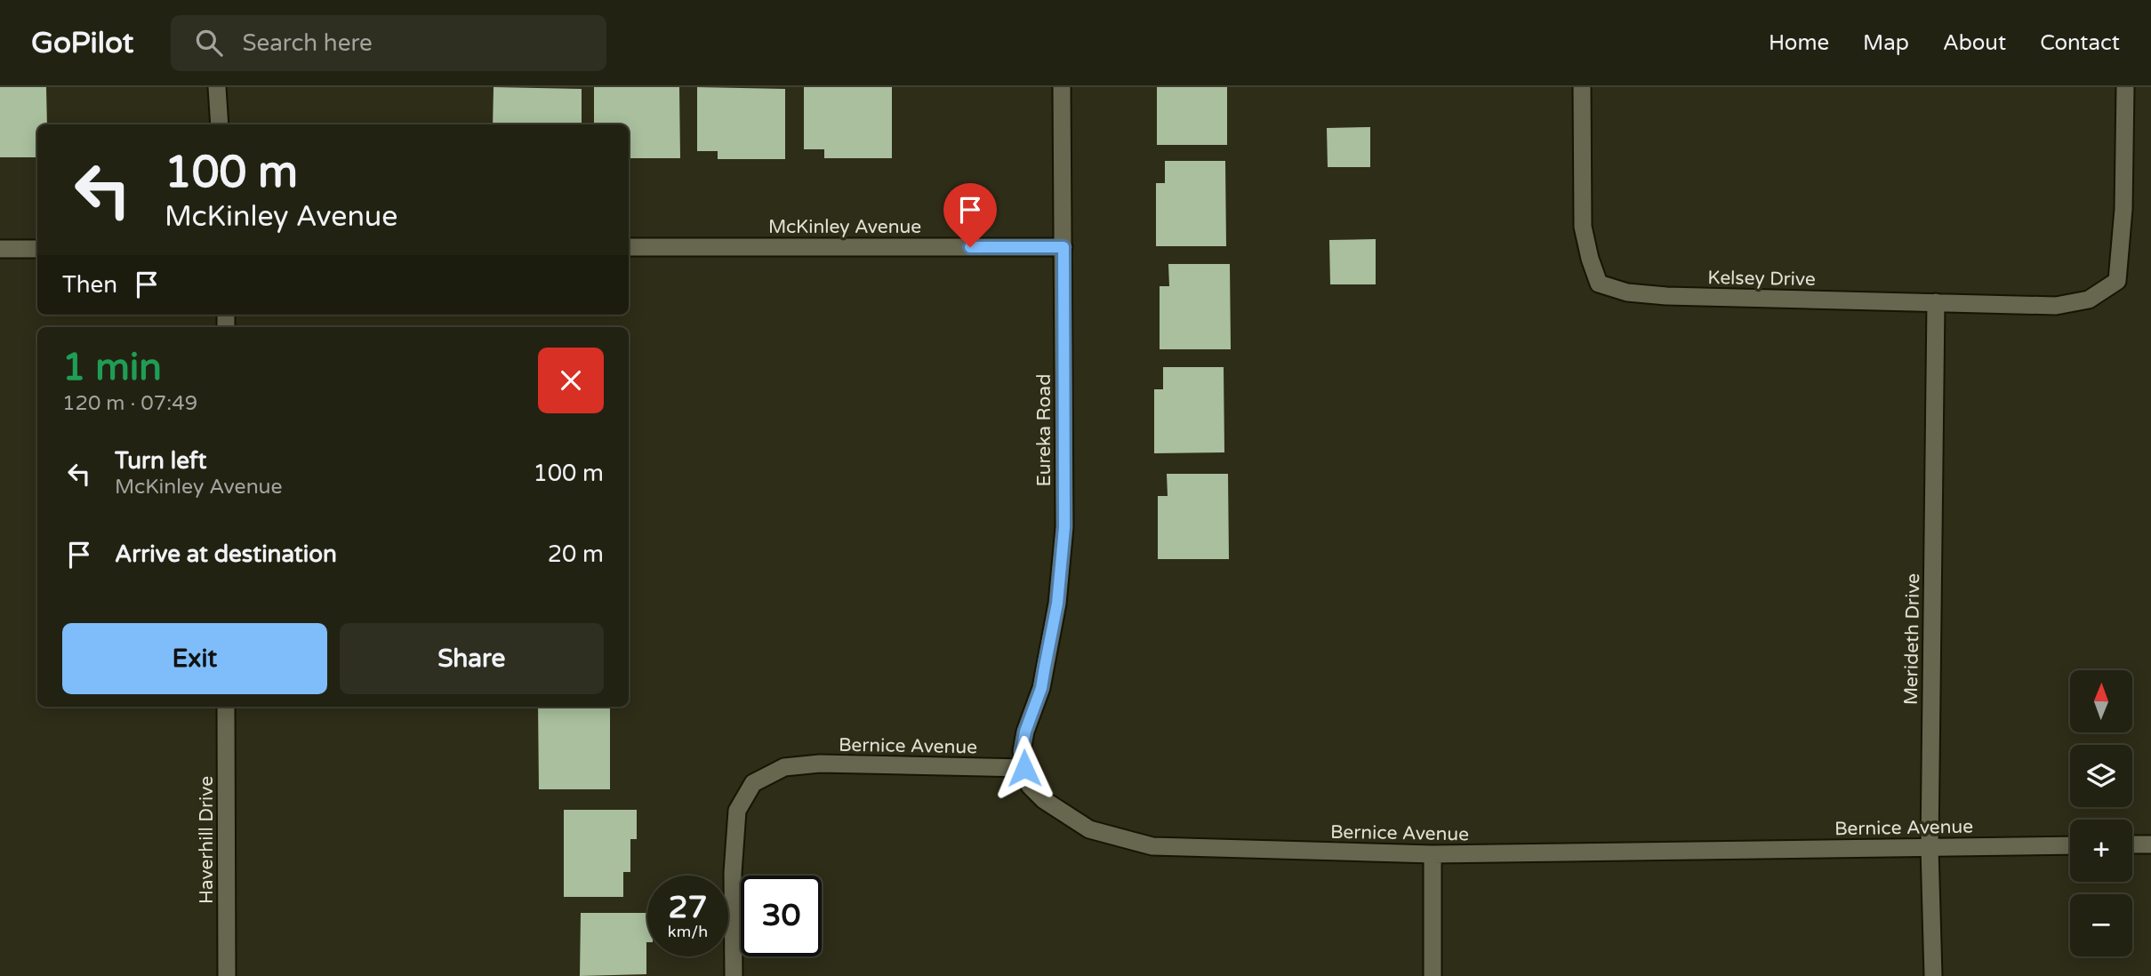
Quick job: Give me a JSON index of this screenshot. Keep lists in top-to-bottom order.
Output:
{
  "streets": {
    "street": [
      "McKinley Avenue",
      "Kelsey Drive",
      "Eureka Road",
      "Merideth Drive",
      "Bernice Avenue",
      "Haverhill Drive"
    ]
  },
  "crossings": [
    ["McKinley Avenue", "Eureka Road"],
    ["Kelsey Drive", "Merideth Drive"],
    ["Eureka Road", "Bernice Avenue"],
    ["Merideth Drive", "Bernice Avenue"]
  ],
  "north": "top",
  "page": {
    "header": "GoPilot",
    "search": "Search here",
    "nav": [
      "Home",
      "Map",
      "About",
      "Contact"
    ],
    "turn": ["100 m", "McKinley Avenue"],
    "then": "Then",
    "heading": ["1 min", "120 m · 07:49"],
    "list": [
      {
        "name": "Turn left",
        "note": "McKinley Avenue",
        "value": "100 m"
      },
      {
        "name": "Arrive at destination",
        "value": "20 m"
      }
    ],
    "buttons": ["Exit", "Share"],
    "map_buttons": ["+", "−"],
    "speed": "27 km/h",
    "limit": "30"
  }
}
